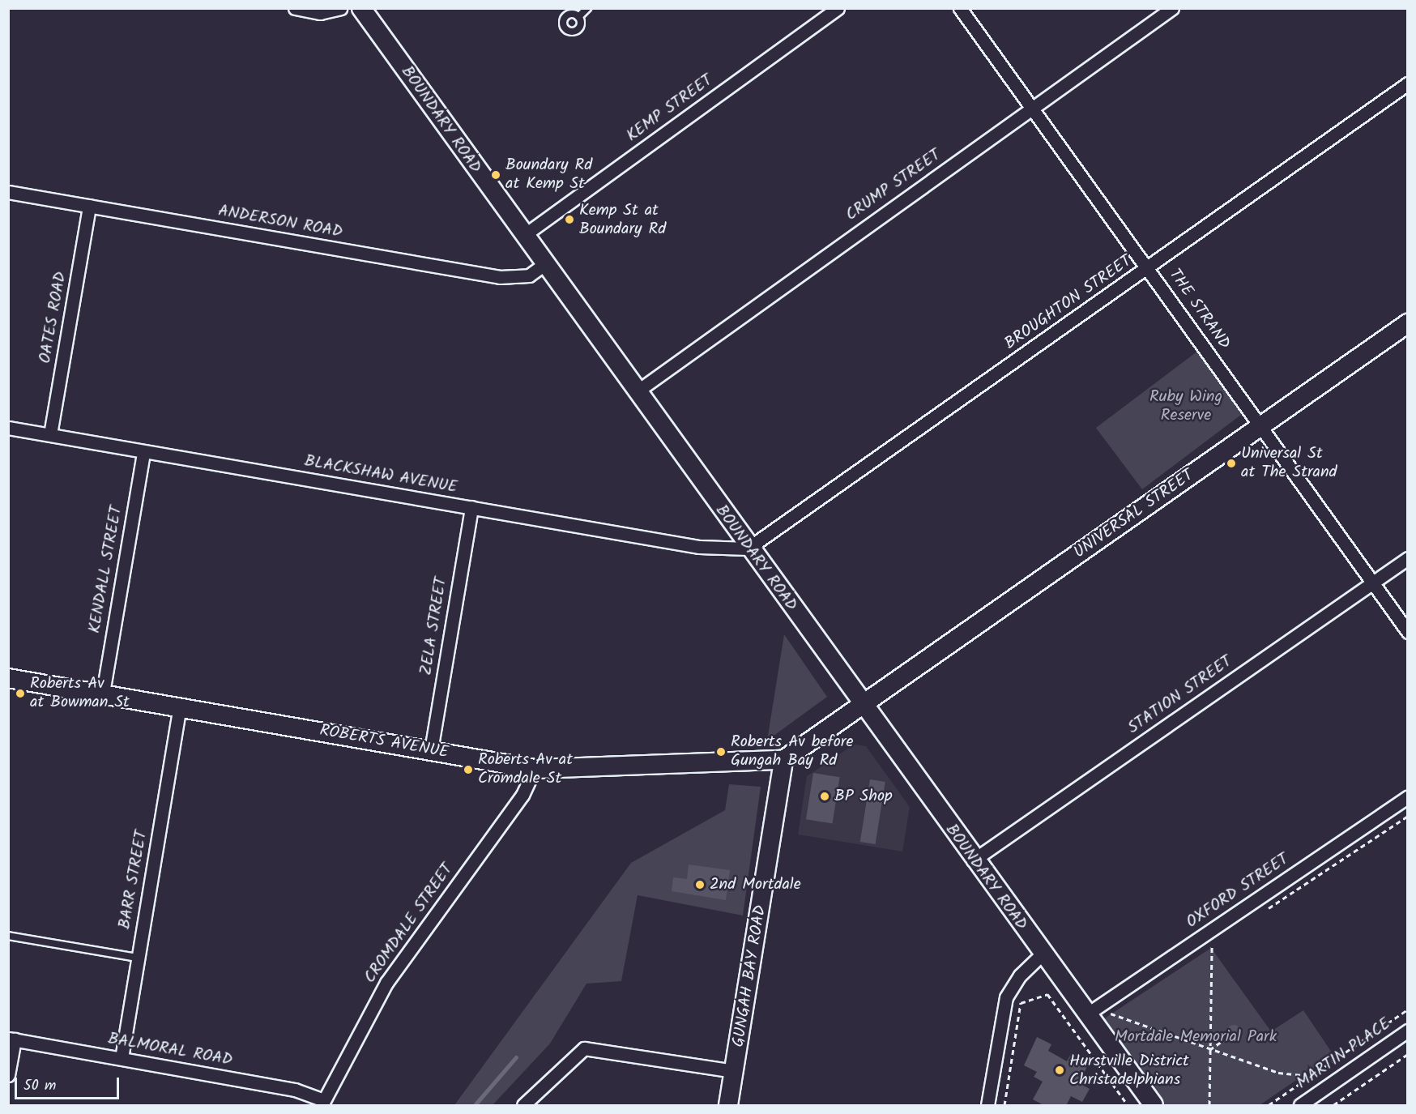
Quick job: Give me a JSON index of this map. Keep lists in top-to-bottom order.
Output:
{
  "streets": {
    "street": [
      "KEMP STREET",
      "BOUNDARY ROAD",
      "CRUMP STREET",
      "ANDERSON ROAD",
      "BROUGHTON STREET",
      "THE STRAND",
      "OATES ROAD",
      "BLACKSHAW AVENUE",
      "UNIVERSAL STREET",
      "KENDALL STREET",
      "ZELA STREET",
      "STATION STREET",
      "ROBERTS AVENUE",
      "BARR STREET",
      "OXFORD STREET",
      "CROMDALE STREET",
      "GUNGAH BAY ROAD",
      "BALMORAL ROAD",
      "MARTIN PLACE"
    ]
  },
  "crossings": [
    ["KEMP STREET", "BOUNDARY ROAD"],
    ["BOUNDARY ROAD", "CRUMP STREET"],
    ["BOUNDARY ROAD", "ANDERSON ROAD"],
    ["BOUNDARY ROAD", "BROUGHTON STREET"],
    ["BOUNDARY ROAD", "BLACKSHAW AVENUE"],
    ["BOUNDARY ROAD", "UNIVERSAL STREET"],
    ["BOUNDARY ROAD", "STATION STREET"],
    ["BOUNDARY ROAD", "OXFORD STREET"],
    ["CRUMP STREET", "THE STRAND"],
    ["ANDERSON ROAD", "OATES ROAD"],
    ["BROUGHTON STREET", "THE STRAND"],
    ["BROUGHTON STREET", "BLACKSHAW AVENUE"],
    ["THE STRAND", "UNIVERSAL STREET"],
    ["THE STRAND", "STATION STREET"],
    ["OATES ROAD", "BLACKSHAW AVENUE"],
    ["BLACKSHAW AVENUE", "KENDALL STREET"],
    ["BLACKSHAW AVENUE", "ZELA STREET"],
    ["KENDALL STREET", "ROBERTS AVENUE"],
    ["ZELA STREET", "ROBERTS AVENUE"],
    ["ROBERTS AVENUE", "BARR STREET"],
    ["ROBERTS AVENUE", "CROMDALE STREET"],
    ["ROBERTS AVENUE", "GUNGAH BAY ROAD"],
    ["BARR STREET", "BALMORAL ROAD"],
    ["CROMDALE STREET", "BALMORAL ROAD"]
  ],
  "parks": ["Ruby Wing Reserve", "Mortdale Memorial Park"],
  "places": [
    "Boundary Rd at Kemp St",
    "Kemp St at Boundary Rd",
    "Universal St at The Strand",
    "Roberts Av at Bowman St",
    "Roberts Av before Gungah Bay Rd",
    "Roberts Av at Cromdale St",
    "BP Shop",
    "2nd Mortdale",
    "Hurstville District Christadelphians"
  ],
  "scale_bar": "50 m"
}
